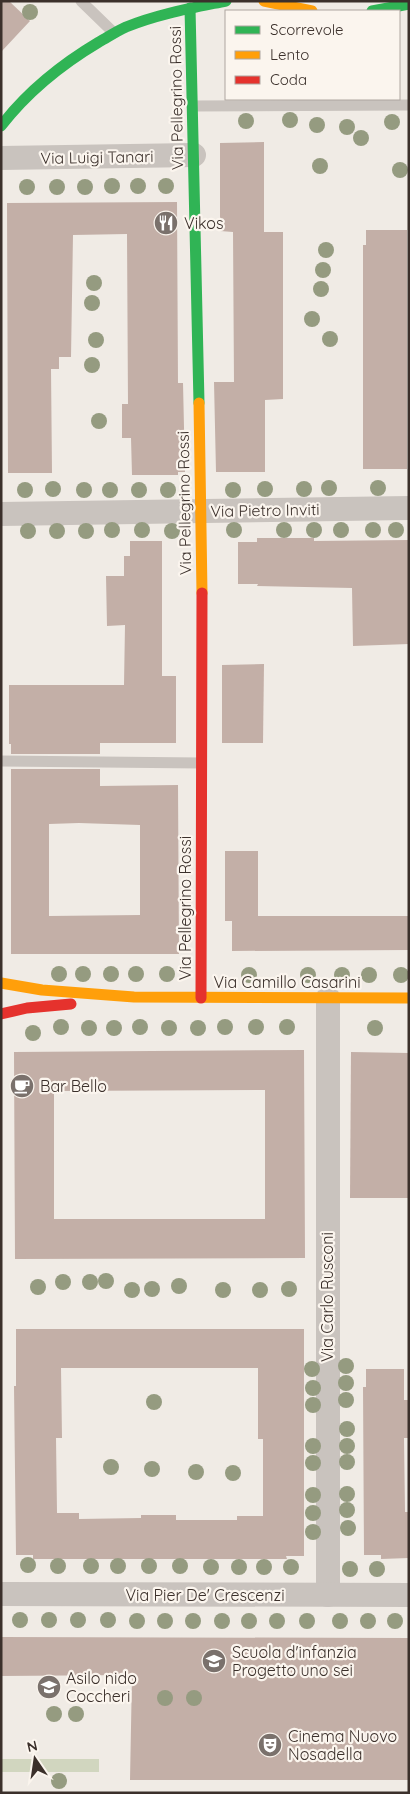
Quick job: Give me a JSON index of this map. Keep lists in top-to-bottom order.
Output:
{
  "streets": {
    "street": [
      "Via Pellegrino Rossi",
      "Via Luigi Tanari",
      "Via Pietro Inviti",
      "Via Camillo Casarini",
      "Via Carlo Rusconi",
      "Via Pier De' Crescenzi"
    ]
  },
  "crossings": [
    ["Via Pellegrino Rossi", "Via Luigi Tanari"],
    ["Via Pellegrino Rossi", "Via Pietro Inviti"],
    ["Via Pellegrino Rossi", "Via Camillo Casarini"],
    ["Via Camillo Casarini", "Via Carlo Rusconi"],
    ["Via Carlo Rusconi", "Via Pier De' Crescenzi"]
  ],
  "places": {
    "restaurant": ["Vikos"],
    "cafe": ["Bar Bello"],
    "school or university": ["Scuola d'infanzia Progetto uno sei", "Asilo nido Coccheri"],
    "theatre": ["Cinema Nuovo Nosadella"]
  },
  "legend": ["Scorrevole", "Lento", "Coda"],
  "north": "top"
}
